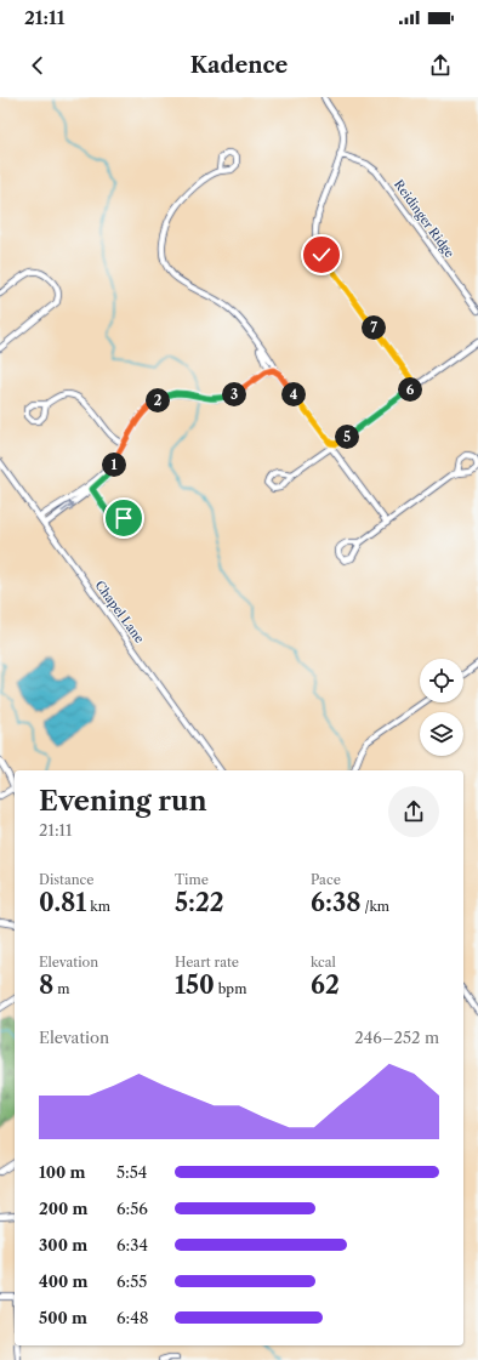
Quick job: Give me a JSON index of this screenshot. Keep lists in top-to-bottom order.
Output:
{
  "streets": {
    "street": ["Reidinger Ridge", "Chapel Lane"]
  },
  "page": {
    "status": "21:11",
    "header": "Kadence",
    "pins": [
      "7",
      "6",
      "3",
      "4",
      "2",
      "5",
      "1"
    ],
    "heading": ["Evening run", "21:11"],
    "stats": [
      ["Distance", "0.81 km"],
      ["Time", "5:22"],
      ["Pace", "6:38 /km"],
      ["Elevation", "8 m"],
      ["Heart rate", "150 bpm"],
      ["kcal", "62"]
    ],
    "chart": ["Elevation", "246–252 m"],
    "list": [
      {
        "name": "100 m",
        "note": "5:54"
      },
      {
        "name": "200 m",
        "note": "6:56"
      },
      {
        "name": "300 m",
        "note": "6:34"
      },
      {
        "name": "400 m",
        "note": "6:55"
      },
      {
        "name": "500 m",
        "note": "6:48"
      }
    ]
  }
}
